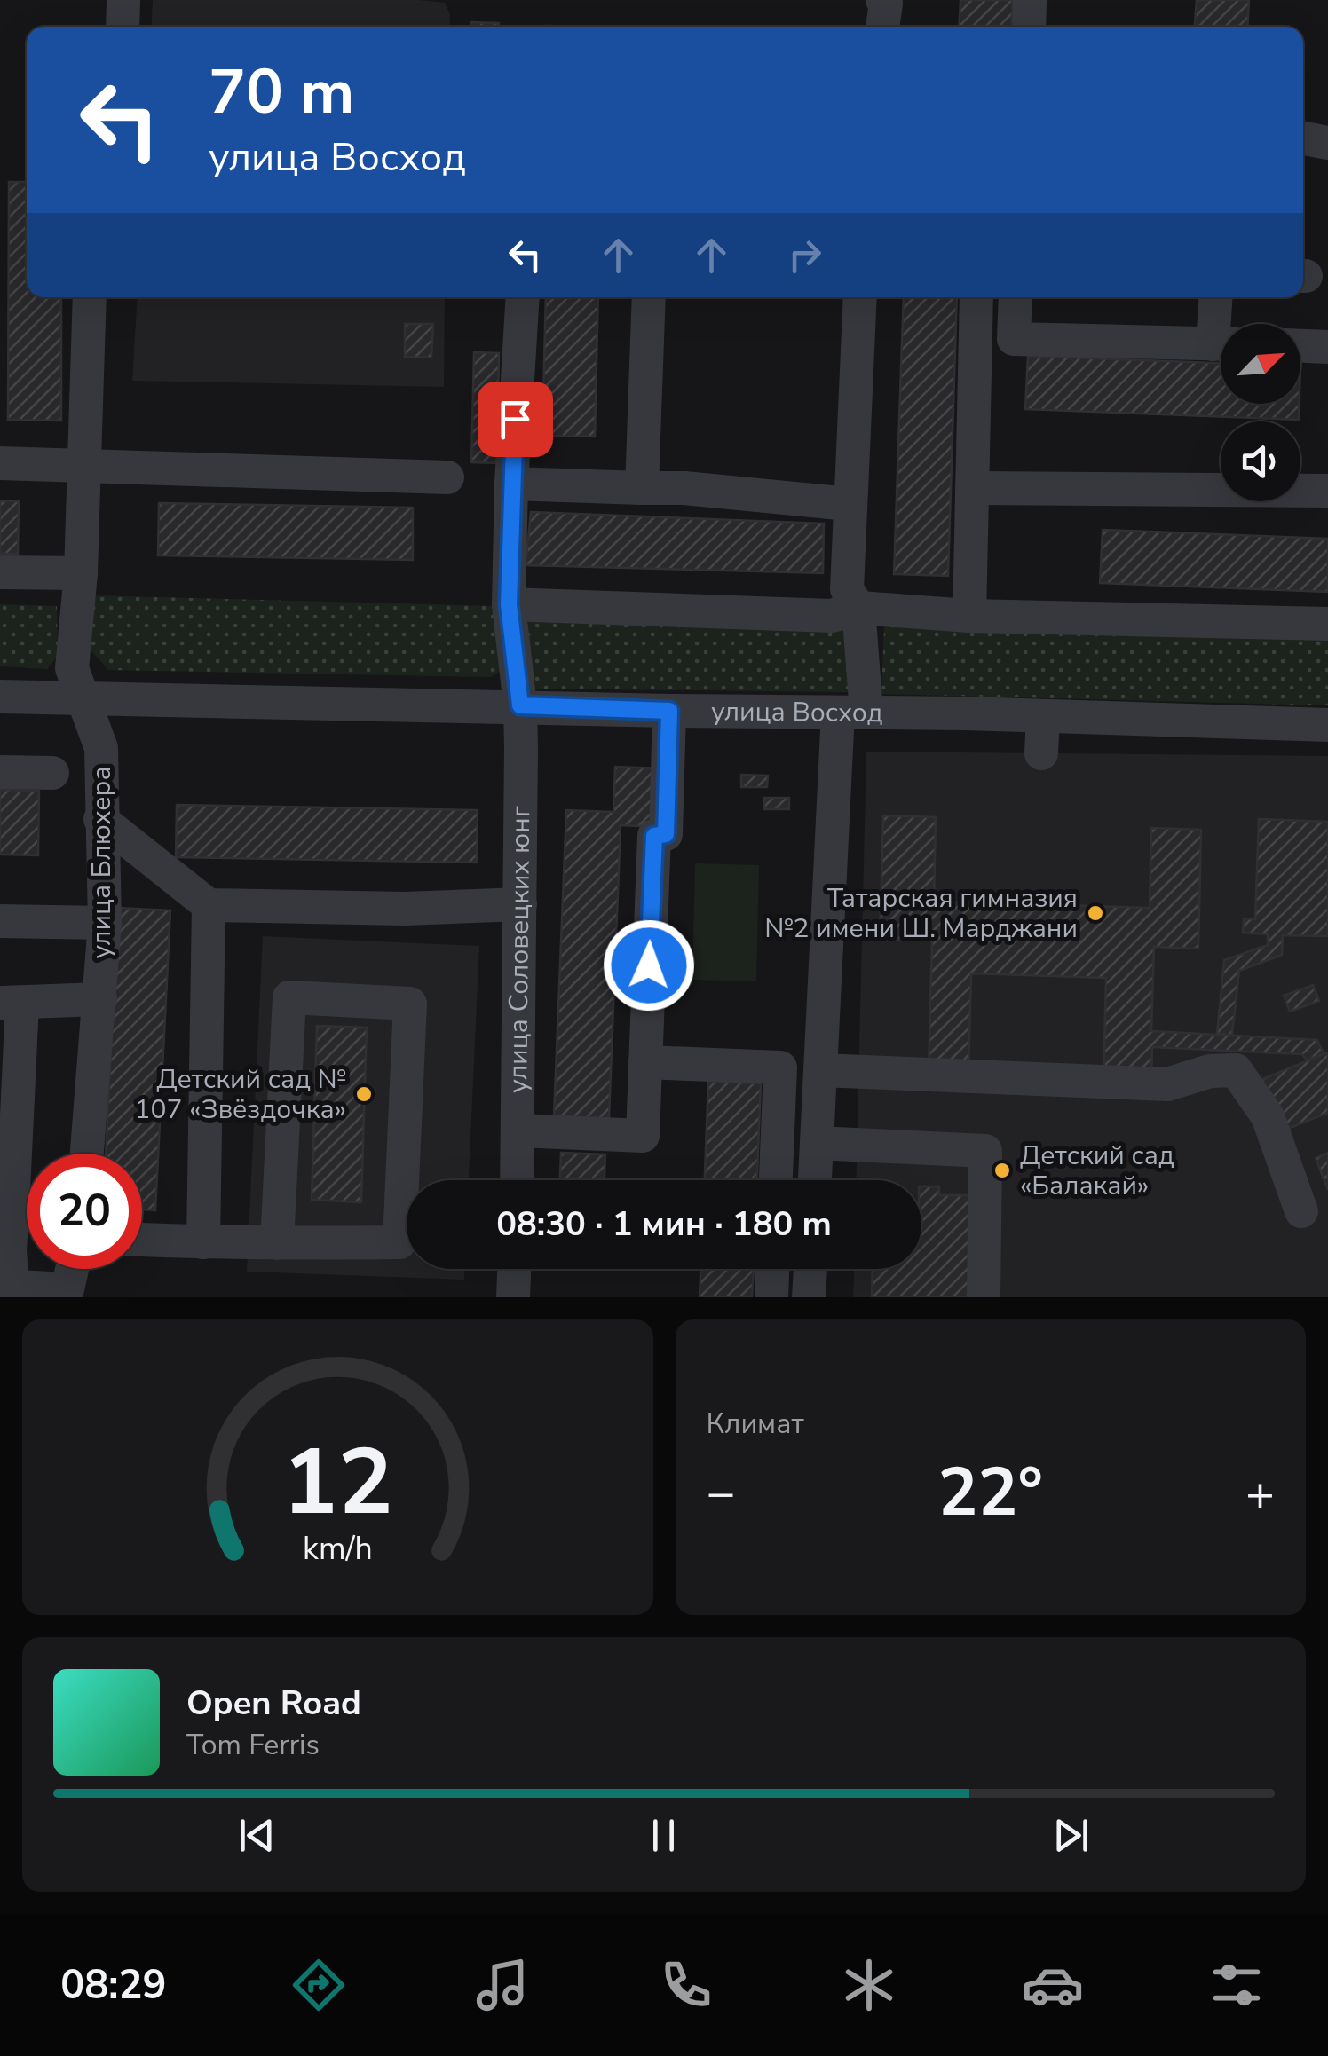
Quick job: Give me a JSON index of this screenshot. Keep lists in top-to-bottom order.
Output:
{
  "streets": {
    "street": ["улица Восход", "улица Блюхера", "улица Соловецких юнг"]
  },
  "crossings": [
    ["улица Восход", "улица Блюхера"],
    ["улица Восход", "улица Соловецких юнг"]
  ],
  "places": ["Татарская гимназия №2 имени Ш. Марджани", "Детский сад № 107 «Звёздочка»", "Детский сад «Балакай»"],
  "north": "top right",
  "page": {
    "turn": ["70 m", "улица Восход"],
    "limit": "20",
    "trip": "08:30 · 1 мин · 180 m",
    "tile": "Климат",
    "heat": ["−", "22°", "+"],
    "song": ["Open Road", "Tom Ferris"],
    "tabs": "08:29",
    "gauge": ["12", "km/h"]
  }
}
